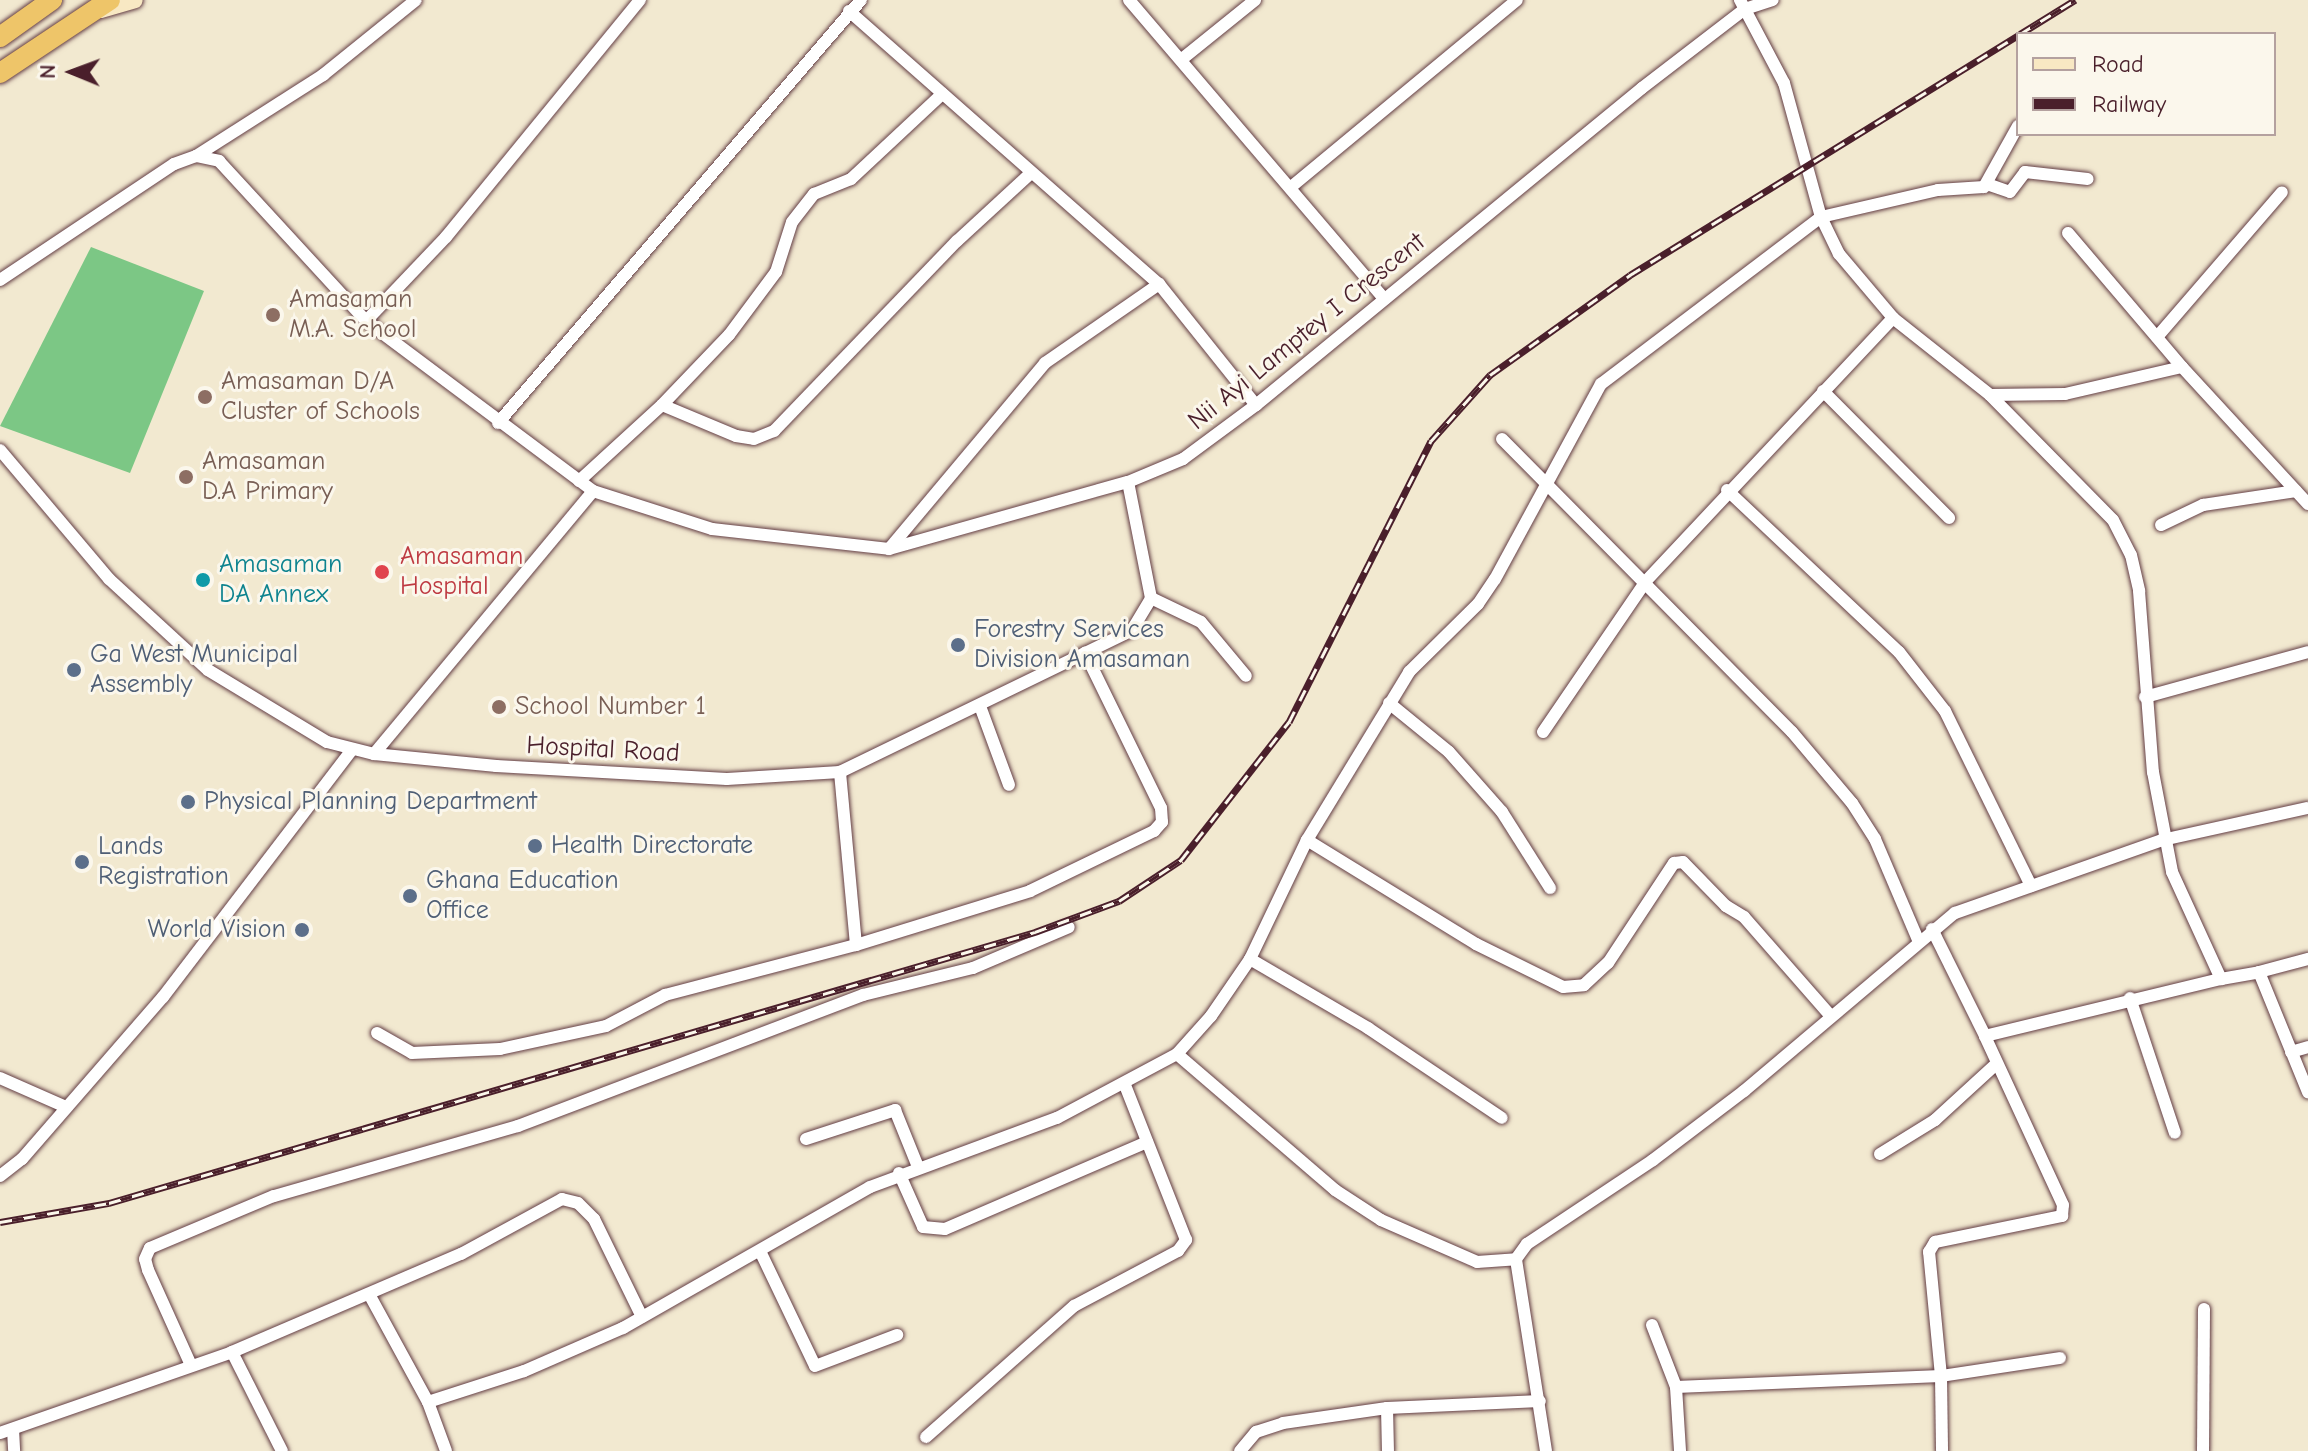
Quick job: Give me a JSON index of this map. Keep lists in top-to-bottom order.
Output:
{
  "streets": {
    "street": ["Nii Ayi Lamptey I Crescent", "Hospital Road"]
  },
  "places": [
    "Amasaman M.A. School",
    "Amasaman D/A Cluster of Schools",
    "Amasaman D.A Primary",
    "Amasaman Hospital",
    "Amasaman DA Annex",
    "Forestry Services Division Amasaman",
    "Ga West Municipal Assembly",
    "School Number 1",
    "Physical Planning Department",
    "Health Directorate",
    "Lands Registration",
    "Ghana Education Office",
    "World Vision"
  ],
  "legend": ["Road", "Railway"],
  "north": "left"
}
